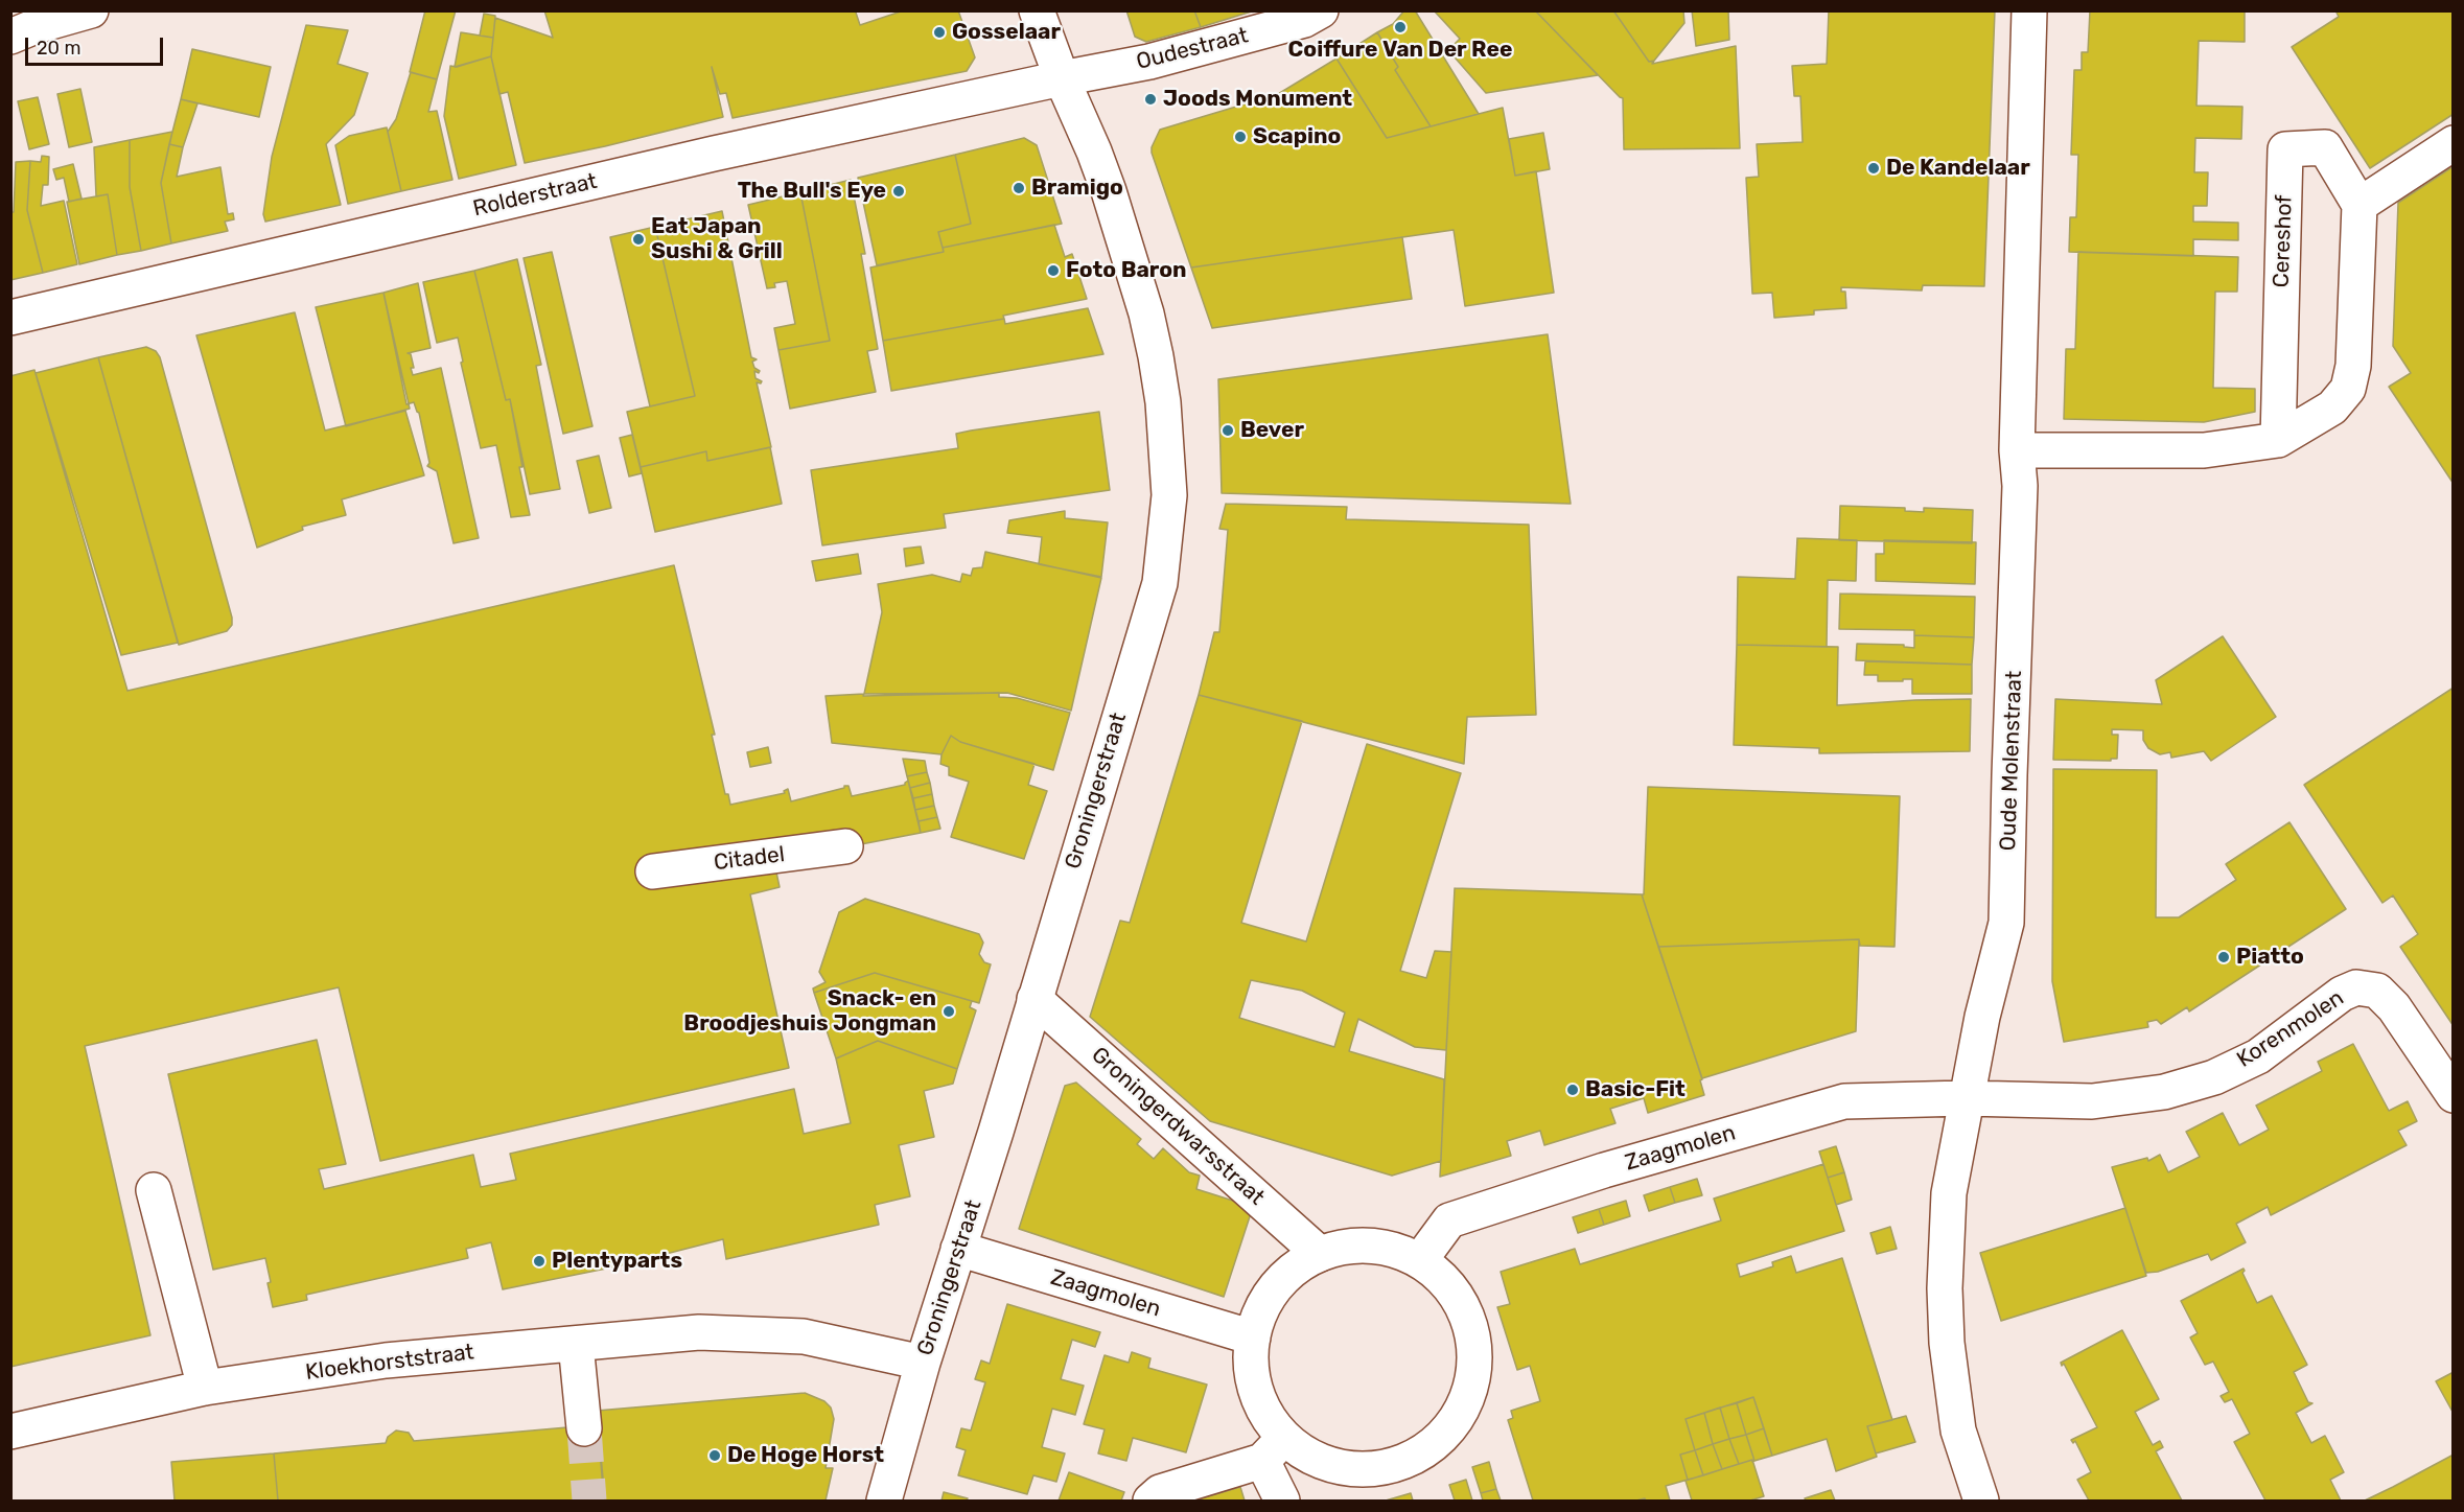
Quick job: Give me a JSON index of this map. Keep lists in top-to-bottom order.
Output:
{
  "streets": {
    "street": [
      "Oudestraat",
      "Rolderstraat",
      "Cereshof",
      "Oude Molenstraat",
      "Groningerstraat",
      "Citadel",
      "Korenmolen",
      "Groningerdwarsstraat",
      "Zaagmolen",
      "Kloekhorststraat"
    ]
  },
  "crossings": [
    ["Oudestraat", "Rolderstraat"],
    ["Oudestraat", "Groningerstraat"],
    ["Rolderstraat", "Groningerstraat"],
    ["Oude Molenstraat", "Korenmolen"],
    ["Oude Molenstraat", "Zaagmolen"],
    ["Groningerstraat", "Groningerdwarsstraat"],
    ["Groningerstraat", "Zaagmolen"],
    ["Groningerstraat", "Kloekhorststraat"],
    ["Korenmolen", "Zaagmolen"]
  ],
  "places": [
    "Coiffure Van Der Ree",
    "Gosselaar",
    "Joods Monument",
    "Scapino",
    "De Kandelaar",
    "Bramigo",
    "The Bull's Eye",
    "Eat Japan Sushi & Grill",
    "Foto Baron",
    "Bever",
    "Piatto",
    "Snack- en Broodjeshuis Jongman",
    "Basic-Fit",
    "Plentyparts",
    "De Hoge Horst"
  ],
  "scale_bar": "20 m"
}
